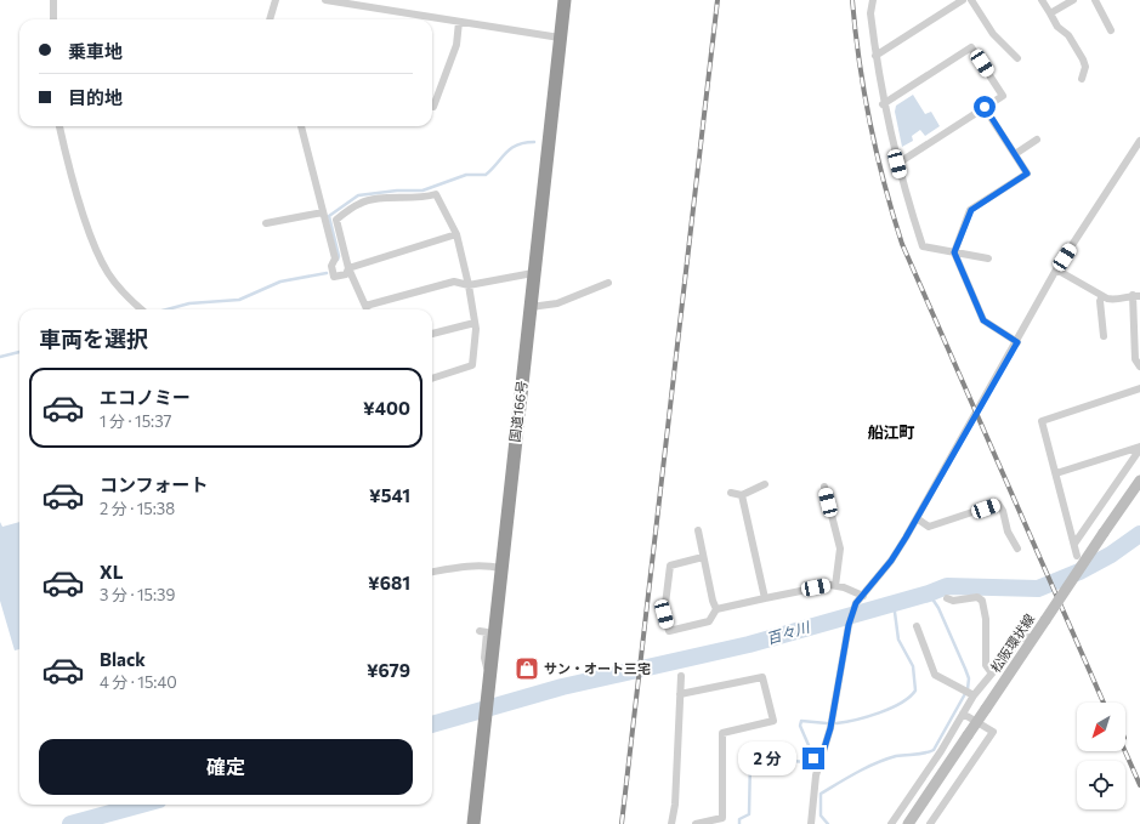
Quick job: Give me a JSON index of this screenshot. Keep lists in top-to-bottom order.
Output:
{
  "streets": {
    "highway": ["国道166号"],
    "main road": ["松阪環状線"]
  },
  "districts": ["船江町"],
  "water": ["百々川"],
  "places": {
    "shop": ["サン・オート三宅"]
  },
  "north": "bottom left",
  "page": {
    "banner": ["乗車地", "目的地"],
    "heading": "車両を選択",
    "list": [
      {
        "name": "エコノミー",
        "note": "1 分 · 15:37",
        "value": "¥400"
      },
      {
        "name": "コンフォート",
        "note": "2 分 · 15:38",
        "value": "¥541"
      },
      {
        "name": "XL",
        "note": "3 分 · 15:39",
        "value": "¥681"
      },
      {
        "name": "Black",
        "note": "4 分 · 15:40",
        "value": "¥679"
      }
    ],
    "buttons": "確定",
    "bubble": "2 分"
  }
}
